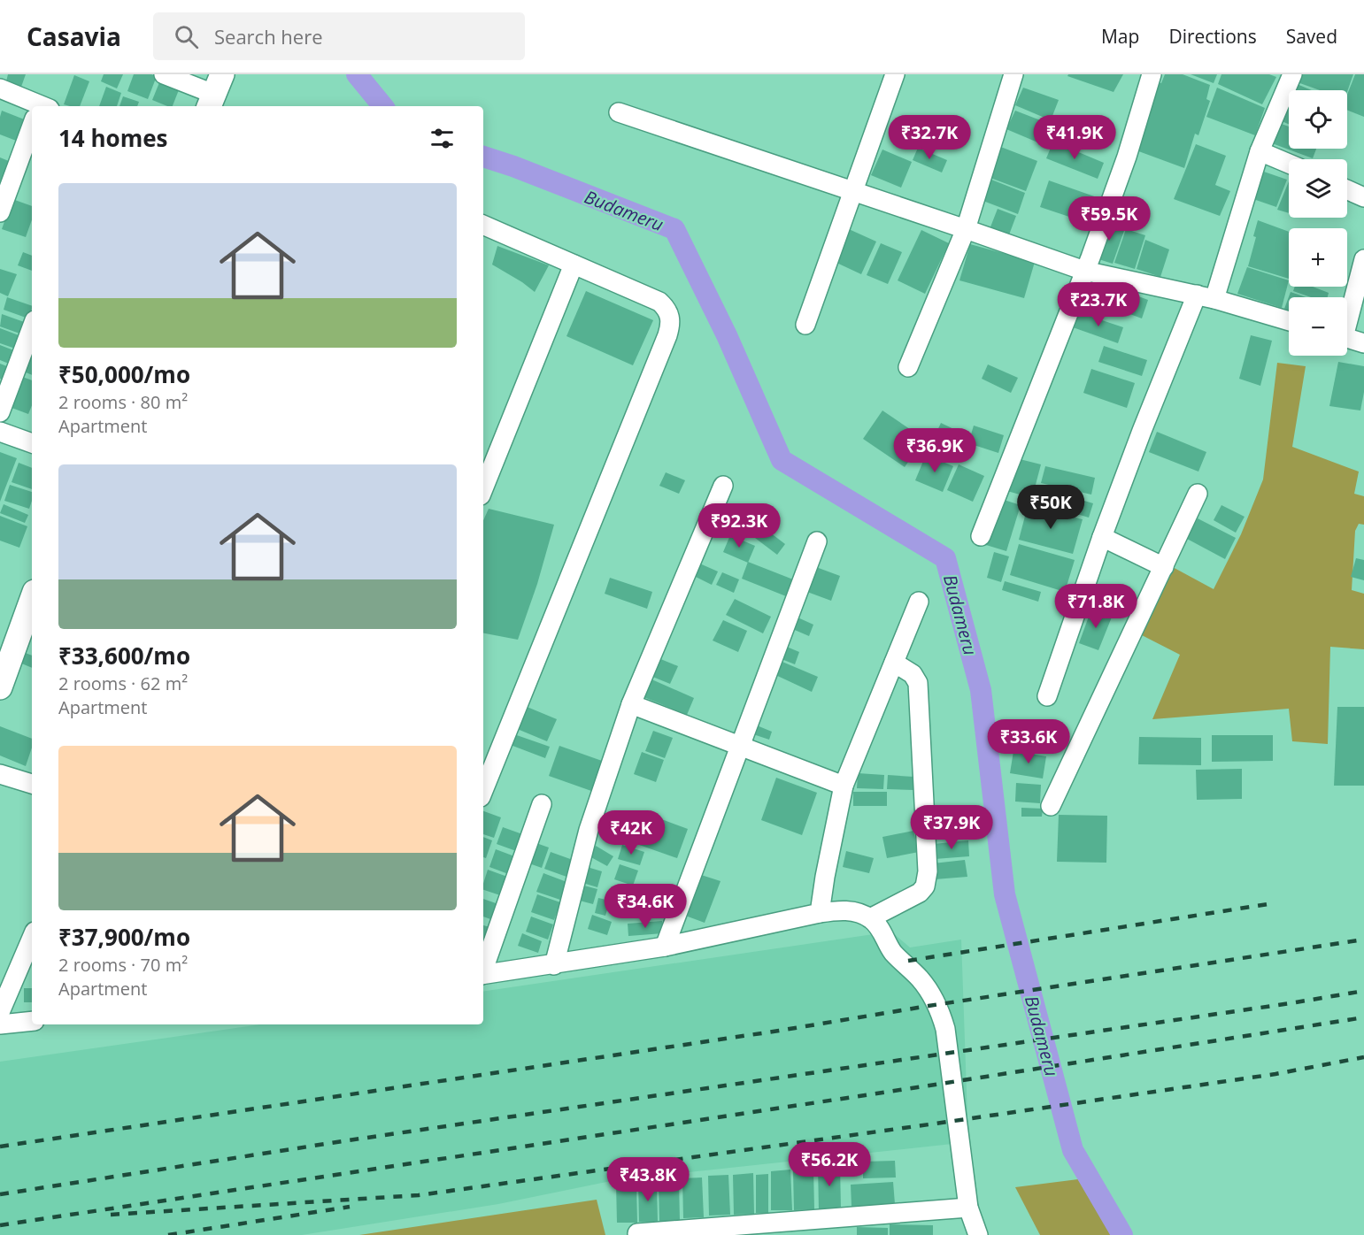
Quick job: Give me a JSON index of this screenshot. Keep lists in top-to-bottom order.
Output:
{
  "water": ["Budameru"],
  "page": {
    "header": "Casavia",
    "search": "Search here",
    "nav": ["Map", "Directions", "Saved"],
    "map_buttons": ["+", "−"],
    "heading": "14 homes",
    "price": [
      "₹32.7K",
      "₹41.9K",
      "₹59.5K",
      "₹23.7K",
      "₹36.9K",
      "₹50K",
      "₹92.3K",
      "₹71.8K",
      "₹33.6K",
      "₹37.9K",
      "₹42K",
      "₹34.6K",
      "₹56.2K",
      "₹43.8K"
    ],
    "list": [
      {
        "name": "₹50,000/mo",
        "note": "2 rooms · 80 m² · Apartment"
      },
      {
        "name": "₹33,600/mo",
        "note": "2 rooms · 62 m² · Apartment"
      },
      {
        "name": "₹37,900/mo",
        "note": "2 rooms · 70 m² · Apartment"
      }
    ]
  }
}
